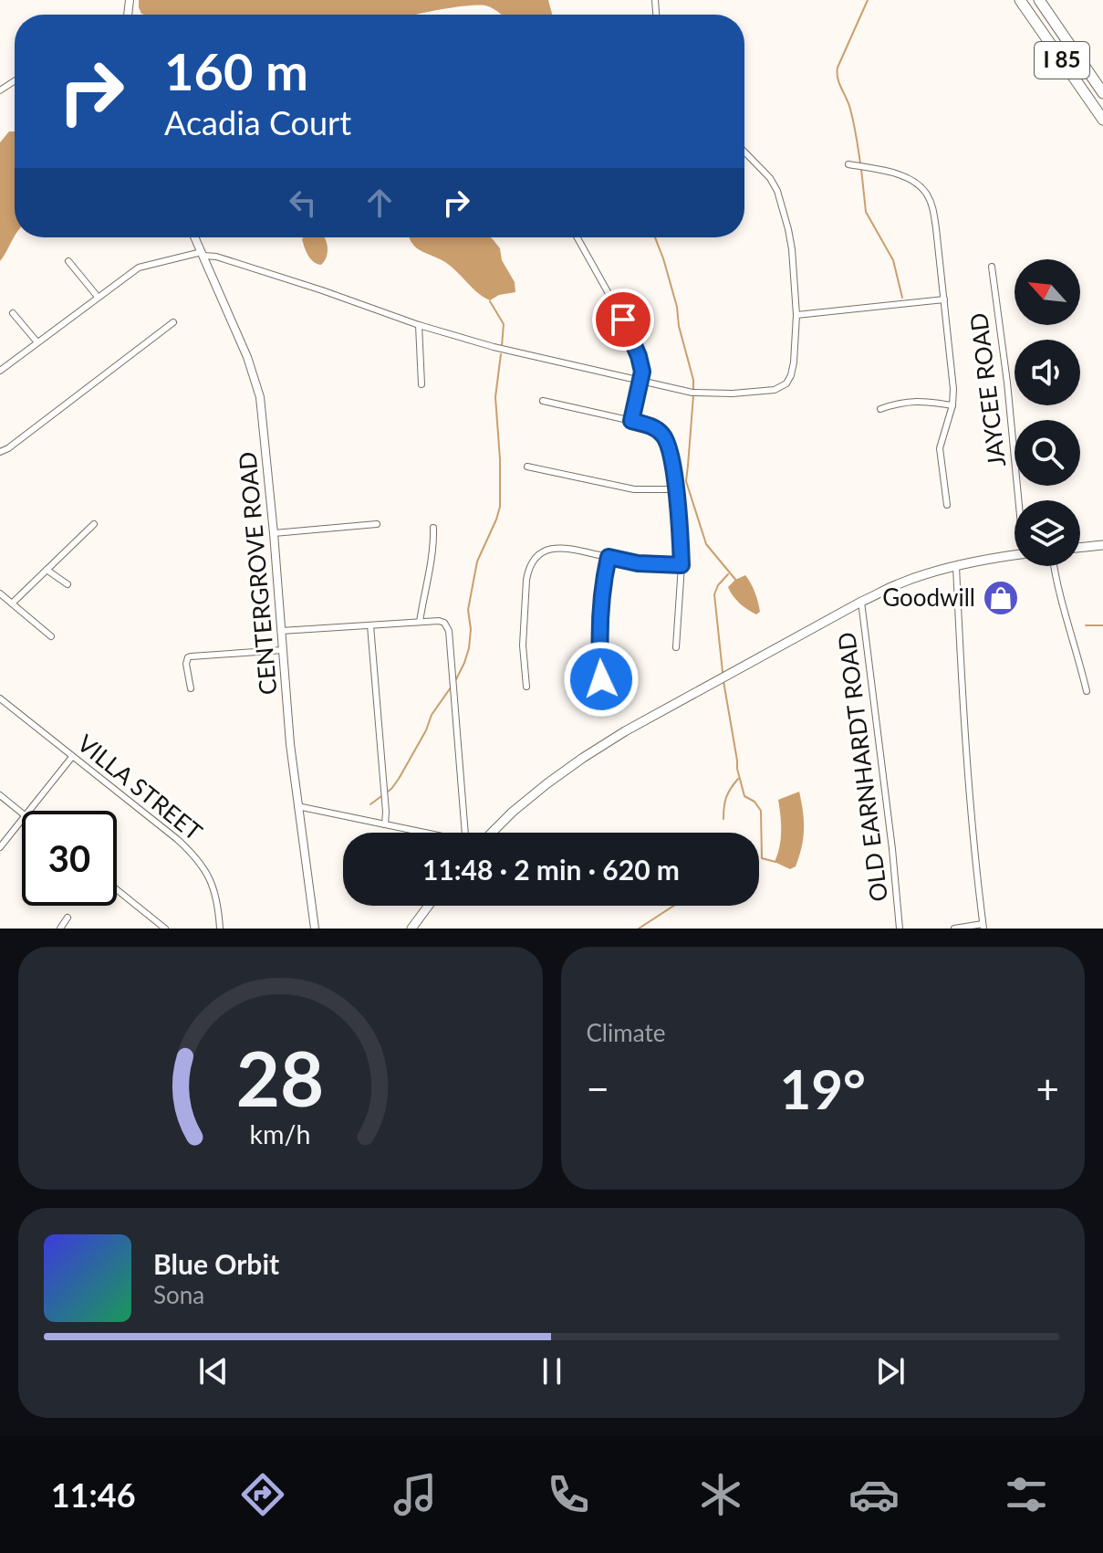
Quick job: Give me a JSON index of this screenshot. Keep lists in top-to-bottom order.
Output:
{
  "streets": {
    "highway": ["I 85"],
    "street": [
      "JAYCEE ROAD",
      "CENTERGROVE ROAD",
      "OLD EARNHARDT ROAD",
      "VILLA STREET"
    ]
  },
  "places": {
    "shop": ["Goodwill"]
  },
  "north": "top left",
  "page": {
    "turn": ["160 m", "Acadia Court"],
    "limit": "30",
    "trip": "11:48 · 2 min · 620 m",
    "tile": "Climate",
    "heat": ["−", "19°", "+"],
    "song": ["Blue Orbit", "Sona"],
    "tabs": "11:46",
    "gauge": ["28", "km/h"]
  }
}
